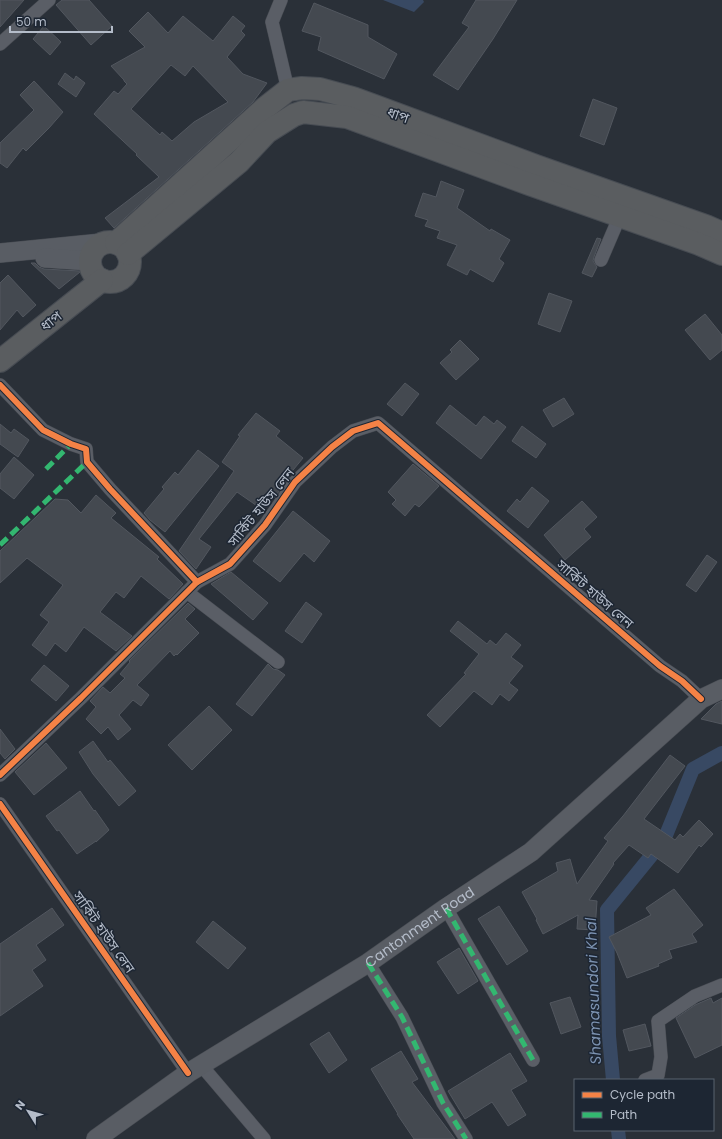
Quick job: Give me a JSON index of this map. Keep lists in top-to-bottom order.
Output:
{
  "streets": {
    "highway": ["ধাপ"],
    "main road": ["Cantonment Road"],
    "street": ["সার্কিট হাউস লেন"]
  },
  "crossings": [
    ["সার্কিট হাউস লেন", "Cantonment Road"]
  ],
  "water": ["Shamasundori Khal"],
  "legend": ["Cycle path", "Path"],
  "scale_bar": "50 m",
  "north": "top left"
}
